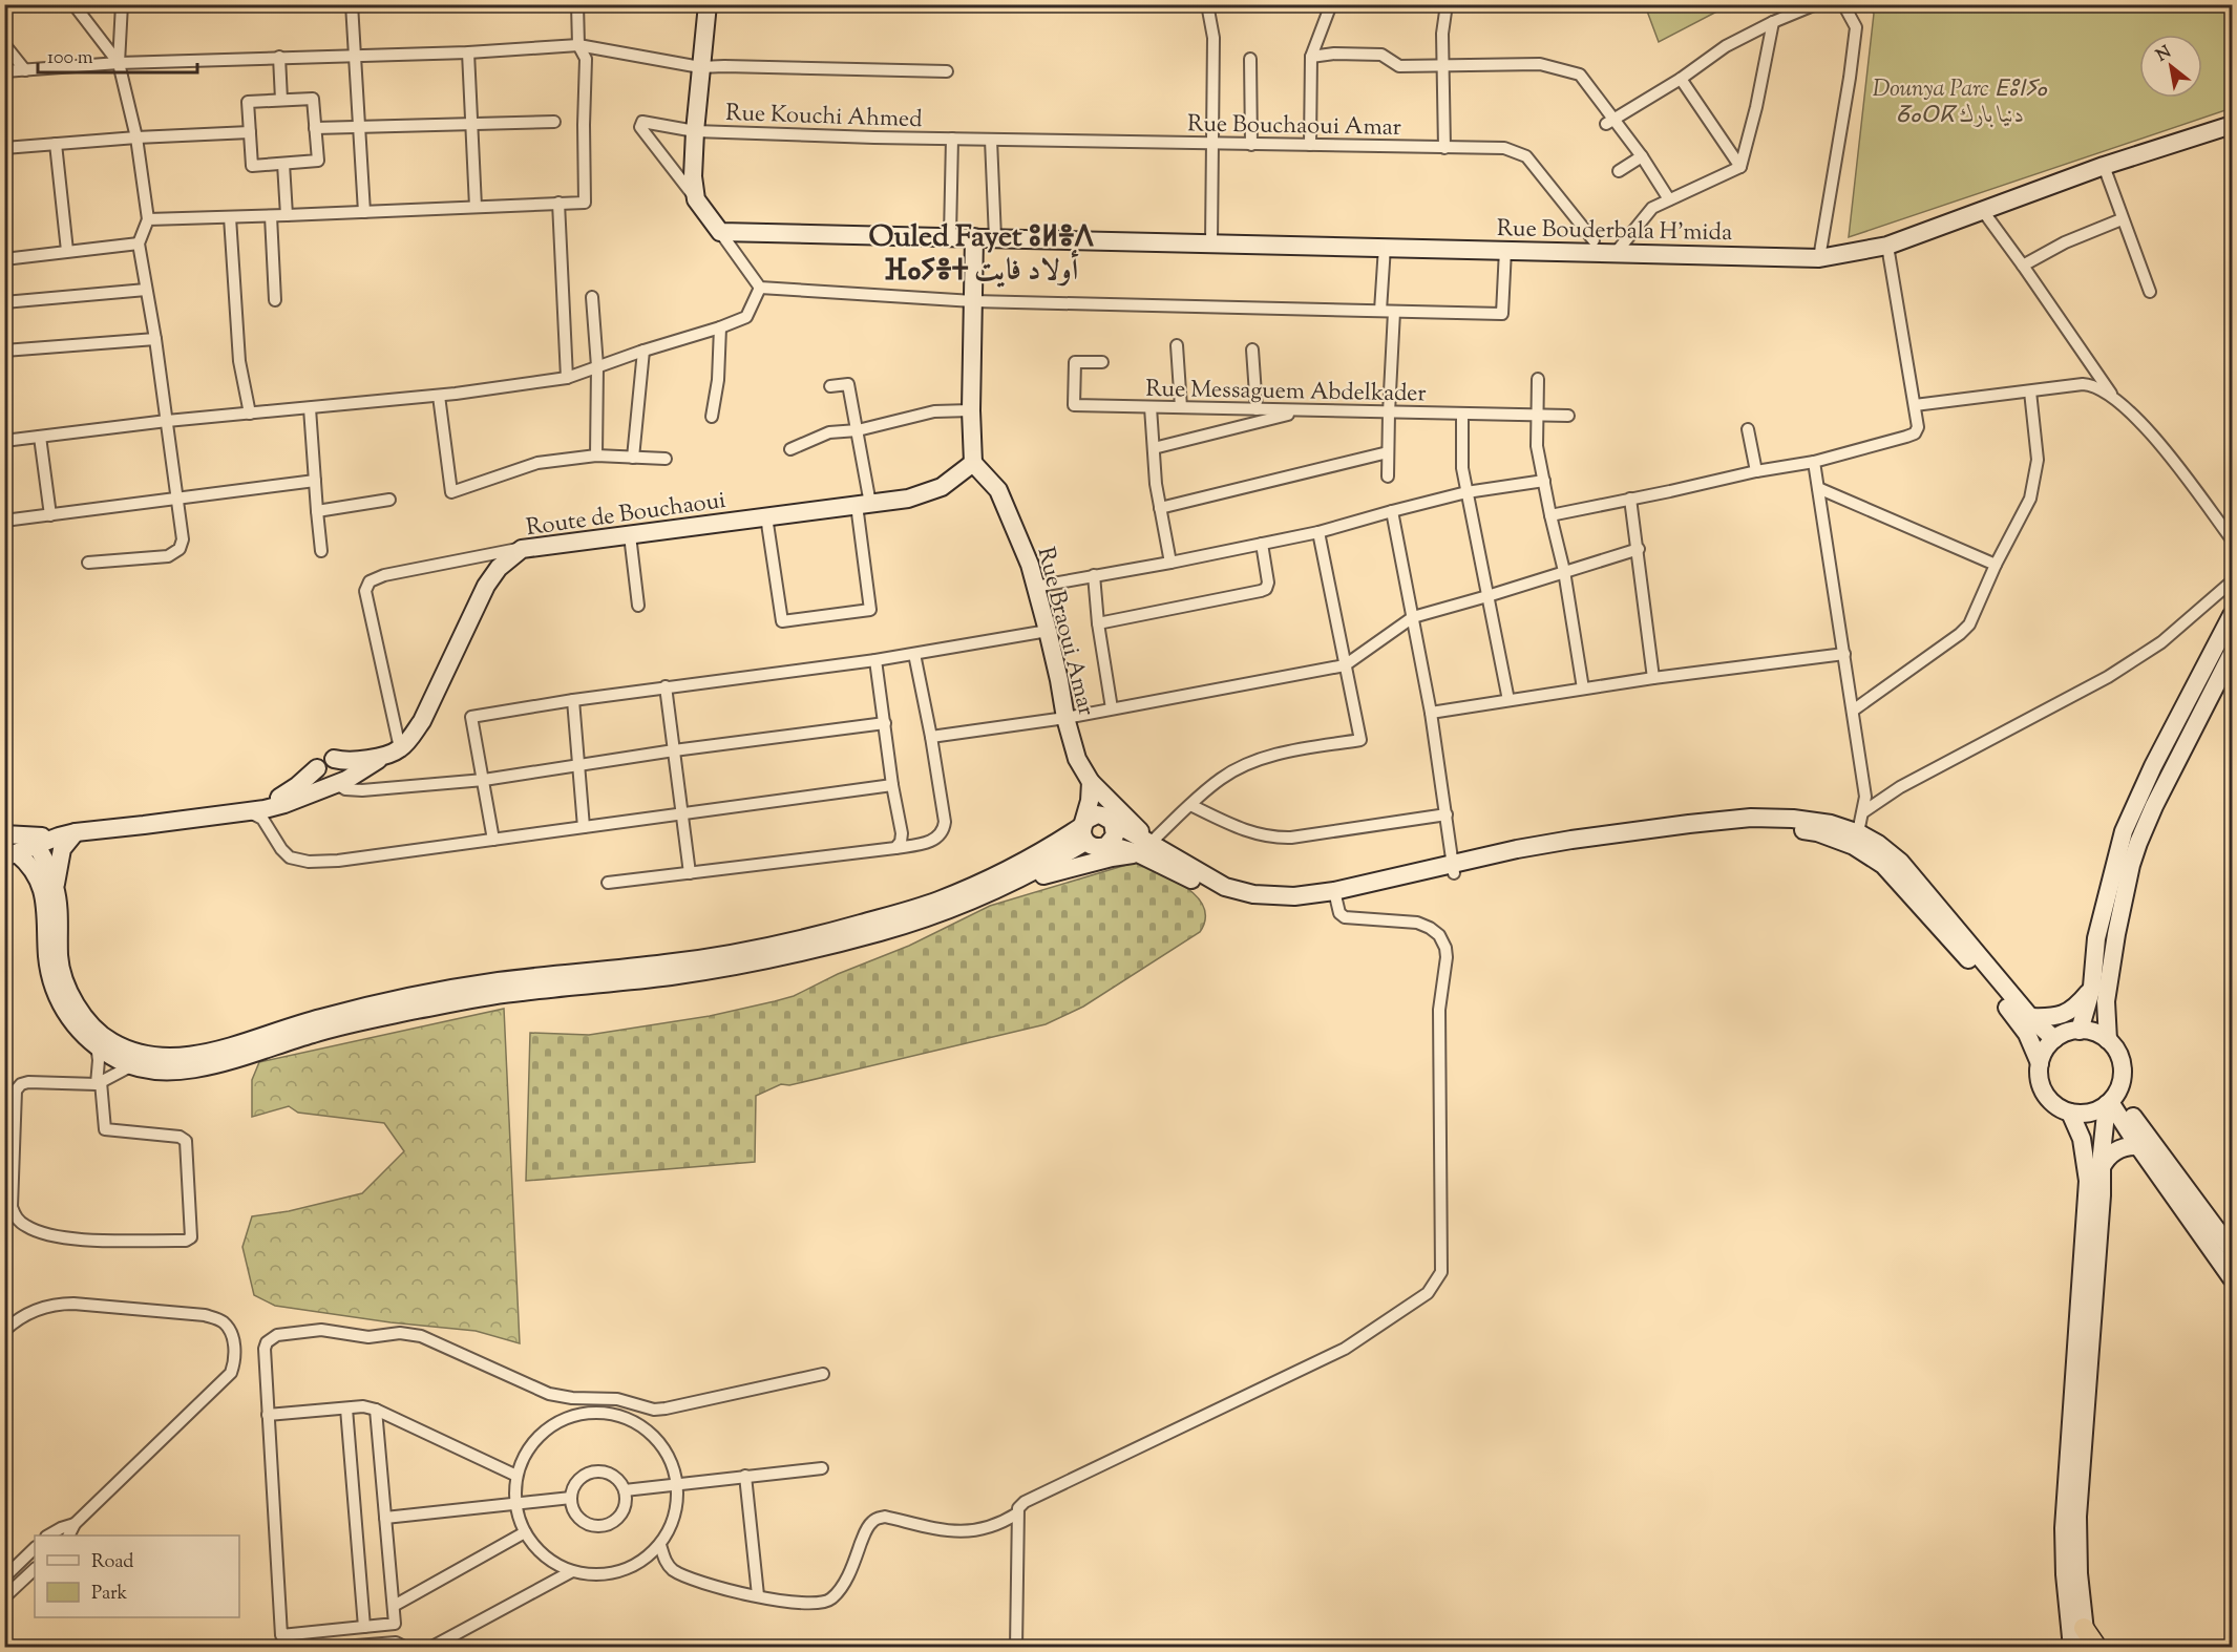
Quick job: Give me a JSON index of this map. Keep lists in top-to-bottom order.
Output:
{
  "streets": {
    "main road": ["Rue Bouderbala H'mida", "Route de Bouchaoui", "Rue Braoui Amar"],
    "street": ["Rue Kouchi Ahmed", "Rue Bouchaoui Amar", "Rue Messaguem Abdelkader"]
  },
  "crossings": [
    ["Rue Kouchi Ahmed", "Rue Bouchaoui Amar"],
    ["Route de Bouchaoui", "Rue Braoui Amar"]
  ],
  "districts": ["Ouled Fayet ⵓⵍⴻⴷ ⴼⴰⵢⴻⵜ أولاد فايت"],
  "parks": ["Dounya Parc ⴹⵓⵏⵢⴰ ⵒⴰⵔⴽ دنيا بارك"],
  "legend": ["Road", "Park"],
  "scale_bar": "100 m",
  "north": "top left"
}
